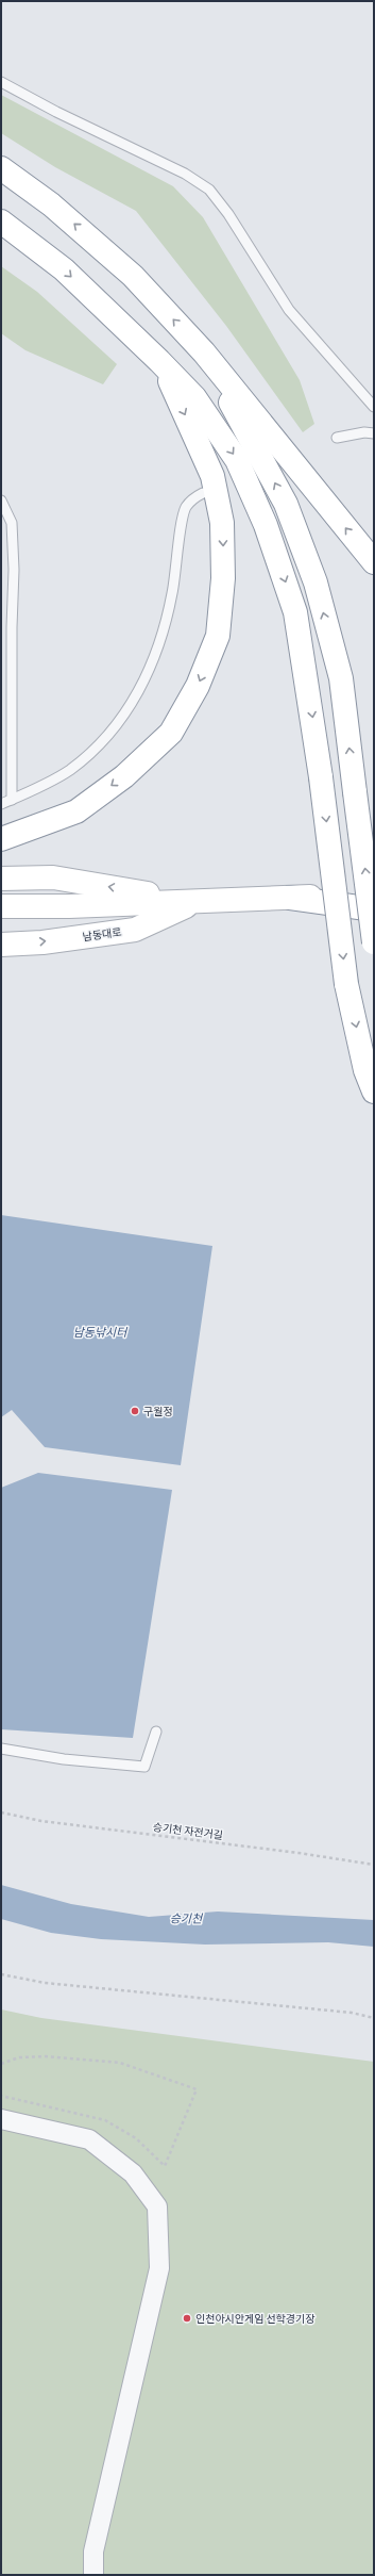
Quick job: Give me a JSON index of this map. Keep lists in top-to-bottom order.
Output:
{
  "streets": {
    "main road": ["남동대로"],
    "path": ["승기천 자전거길"]
  },
  "water": ["남동낚시터", "승기천"],
  "places": ["구월정", "인천아시안게임 선학경기장"]
}
